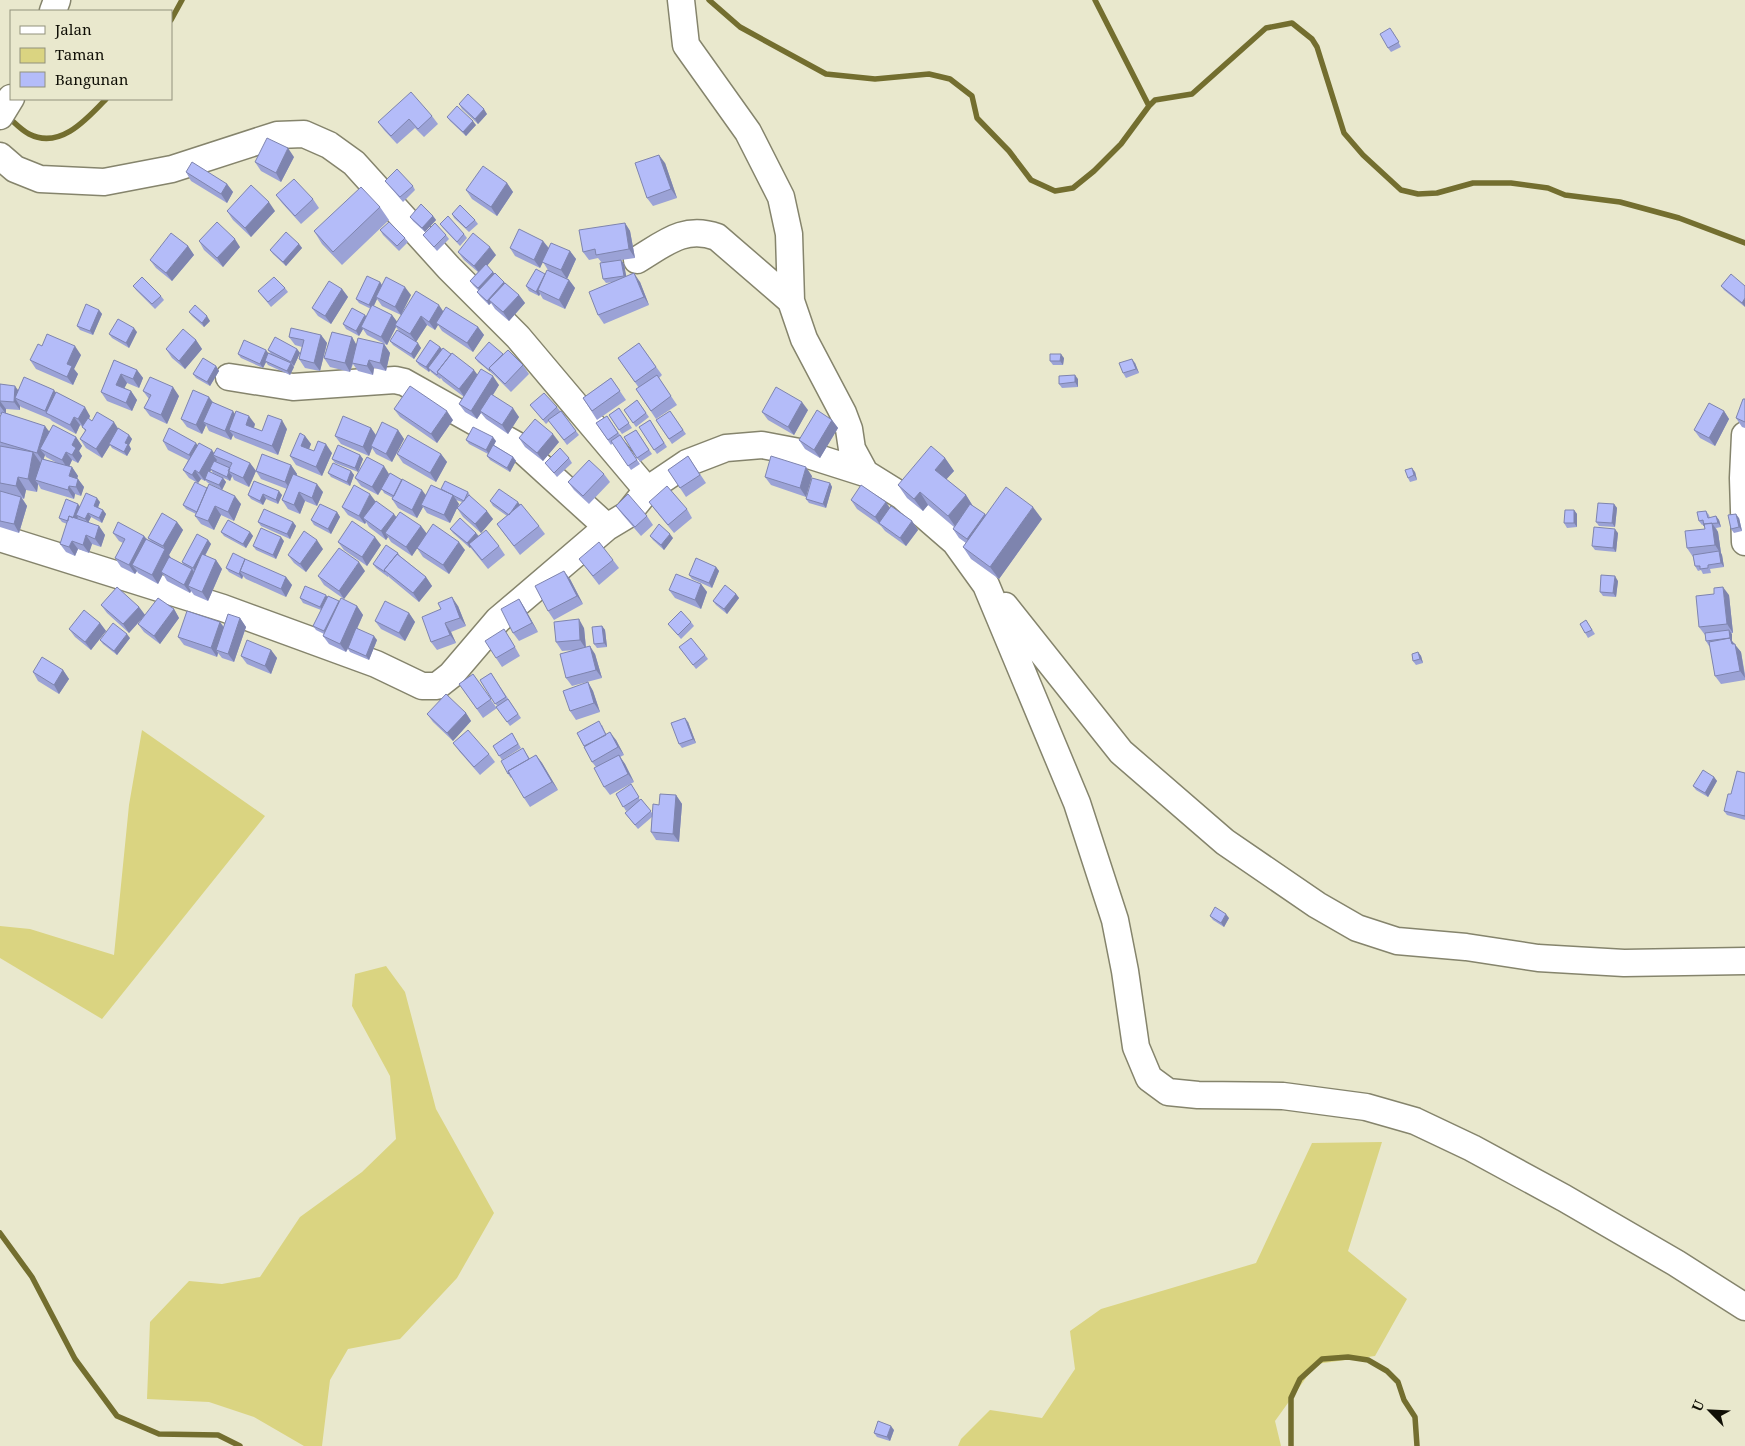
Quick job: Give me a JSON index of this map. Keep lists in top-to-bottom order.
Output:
{
  "legend": ["Jalan", "Taman", "Bangunan"],
  "north": "top left"
}
